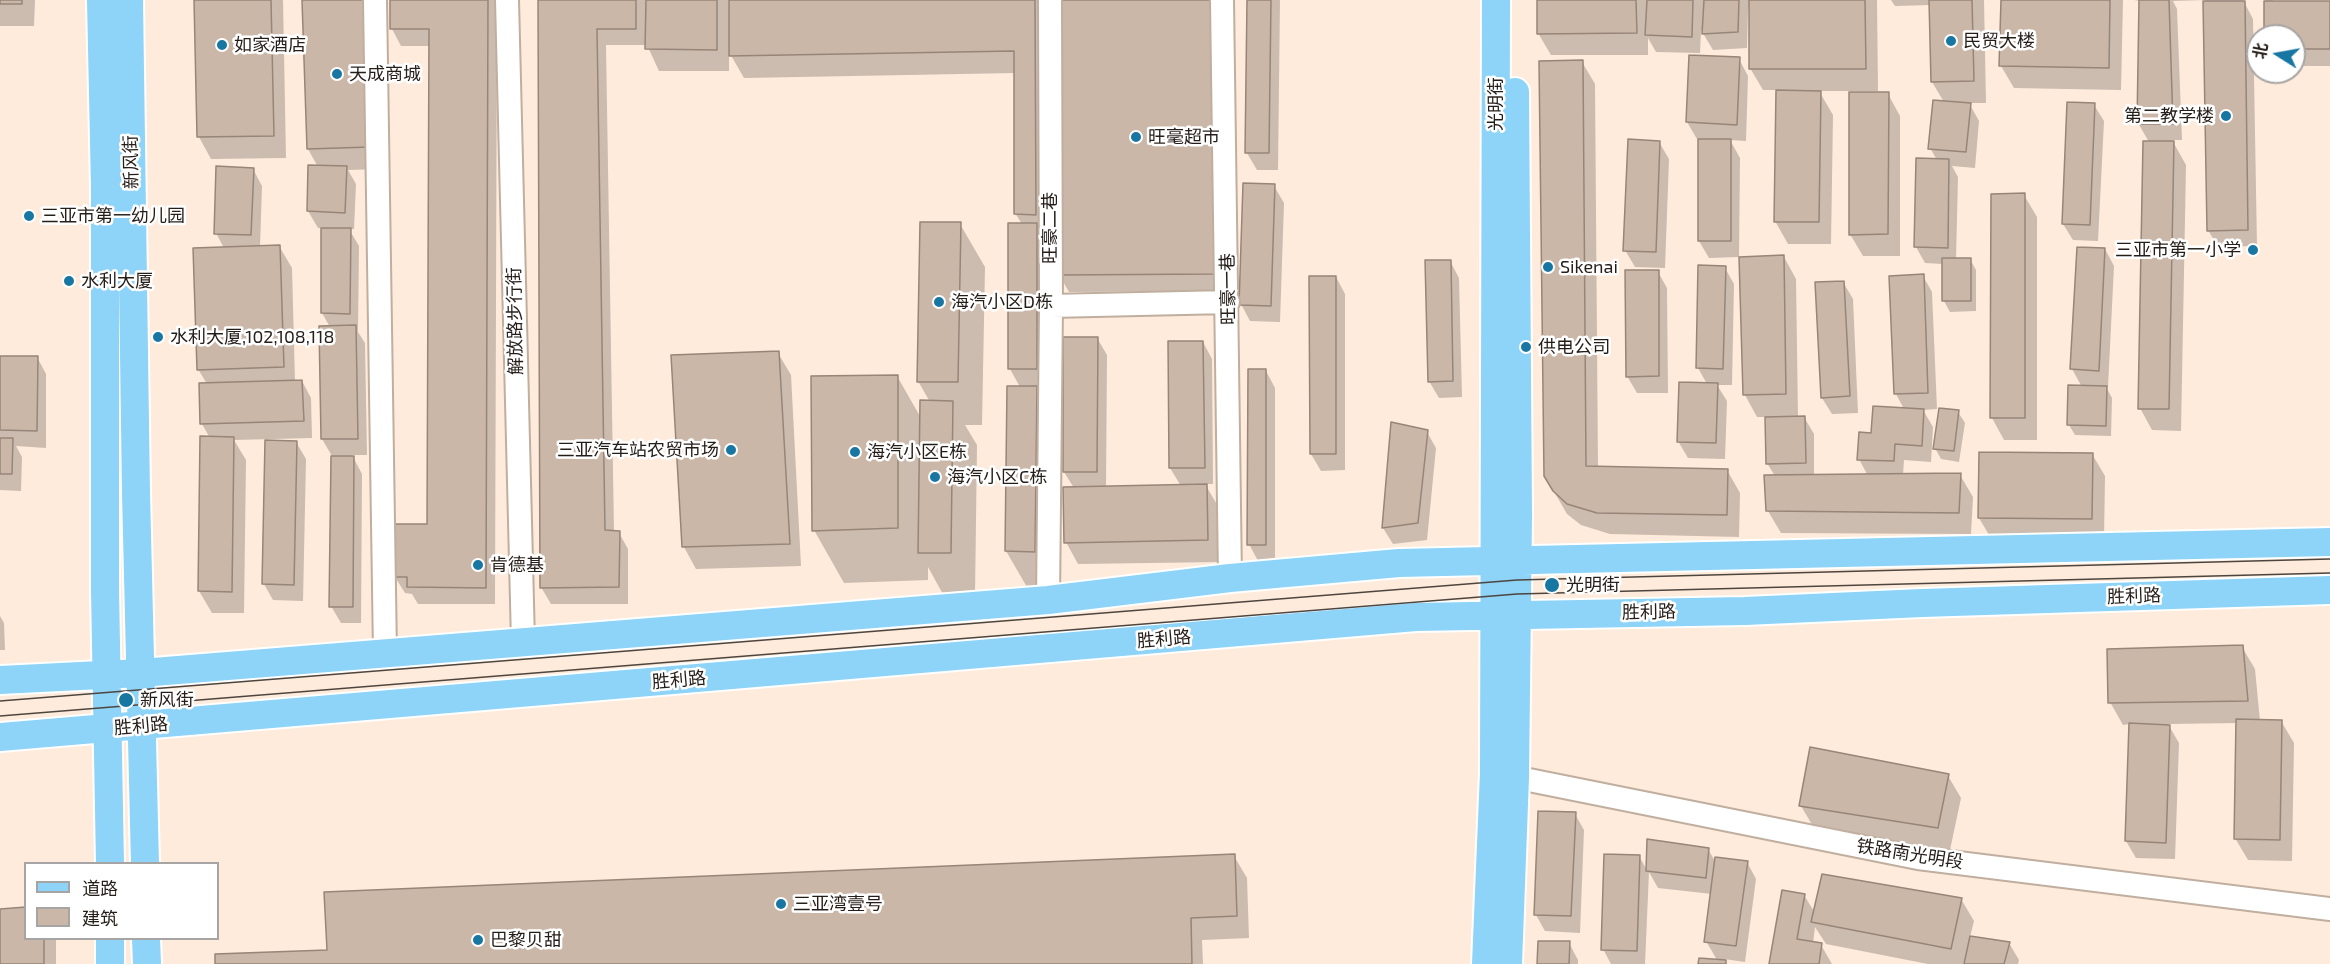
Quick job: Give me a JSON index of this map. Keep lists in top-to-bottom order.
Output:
{
  "streets": {
    "main road": ["光明街", "新风街", "胜利路"],
    "street": [
      "旺豪二巷",
      "旺豪一巷",
      "解放路步行街",
      "铁路南光明段"
    ]
  },
  "crossings": [
    ["光明街", "胜利路"],
    ["光明街", "铁路南光明段"],
    ["新风街", "胜利路"]
  ],
  "places": [
    "民贸大楼",
    "如家酒店",
    "天成商城",
    "第二教学楼",
    "旺毫超市",
    "三亚市第一幼儿园",
    "三亚市第一小学",
    "Sikenai",
    "水利大厦",
    "海汽小区D栋",
    "水利大厦,102,108,118",
    "供电公司",
    "三亚汽车站农贸市场",
    "海汽小区E栋",
    "海汽小区C栋",
    "肯德基",
    "光明街",
    "新风街",
    "三亚湾壹号",
    "巴黎贝甜"
  ],
  "legend": ["道路", "建筑"],
  "north": "left"
}
